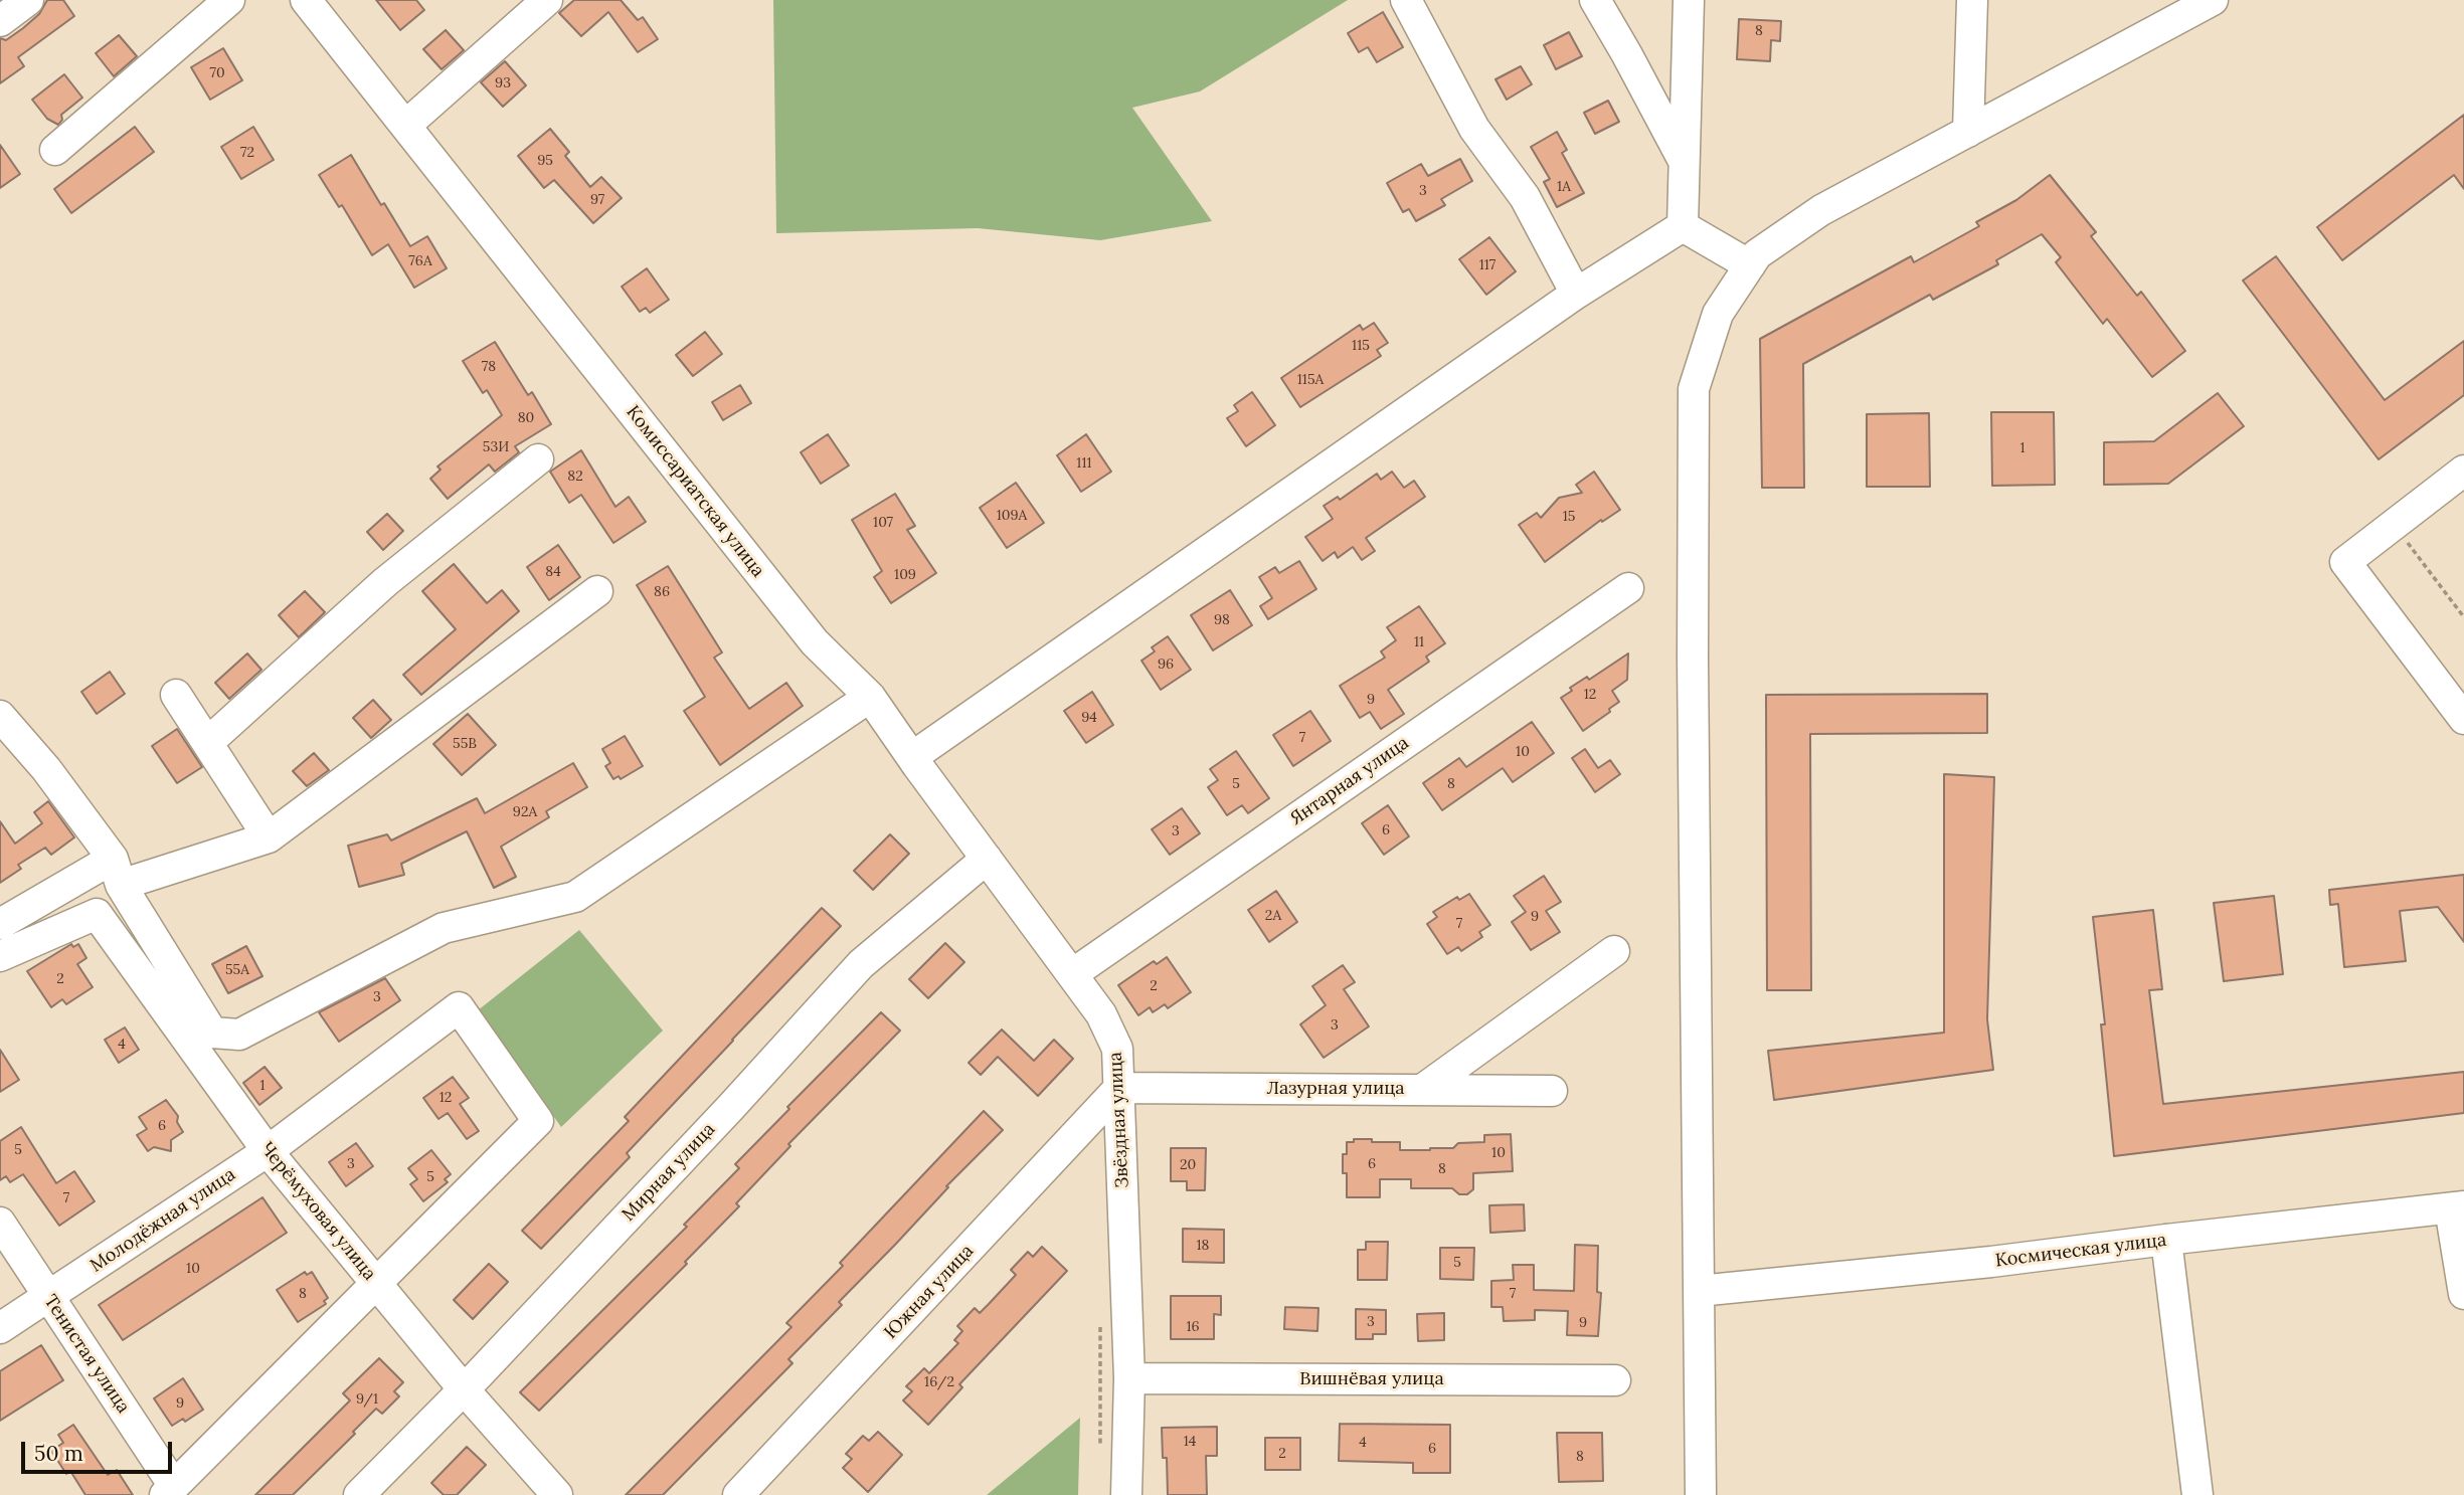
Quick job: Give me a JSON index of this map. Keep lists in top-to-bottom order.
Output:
{
  "streets": {
    "street": [
      "Комиссариатская улица",
      "Янтарная улица",
      "Лазурная улица",
      "Звёздная улица",
      "Мирная улица",
      "Черёмуховая улица",
      "Молодёжная улица",
      "Космическая улица",
      "Южная улица",
      "Тенистая улица",
      "Вишнёвая улица"
    ]
  },
  "crossings": [
    ["Комиссариатская улица", "Звёздная улица"],
    ["Янтарная улица", "Звёздная улица"],
    ["Лазурная улица", "Звёздная улица"],
    ["Лазурная улица", "Южная улица"],
    ["Звёздная улица", "Мирная улица"],
    ["Звёздная улица", "Южная улица"],
    ["Звёздная улица", "Вишнёвая улица"],
    ["Мирная улица", "Черёмуховая улица"],
    ["Черёмуховая улица", "Молодёжная улица"],
    ["Молодёжная улица", "Тенистая улица"]
  ],
  "house_numbers": [
    "8",
    "70",
    "93",
    "72",
    "95",
    "1А",
    "3",
    "97",
    "76А",
    "117",
    "115",
    "78",
    "115А",
    "80",
    "53И",
    "1",
    "111",
    "82",
    "109А",
    "15",
    "107",
    "84",
    "109",
    "86",
    "98",
    "11",
    "96",
    "12",
    "9",
    "94",
    "7",
    "55В",
    "10",
    "5",
    "8",
    "92А",
    "6",
    "3",
    "2А",
    "9",
    "7",
    "55А",
    "2",
    "2",
    "3",
    "3",
    "4",
    "1",
    "12",
    "6",
    "5",
    "10",
    "3",
    "6",
    "20",
    "8",
    "5",
    "7",
    "18",
    "5",
    "10",
    "8",
    "7",
    "3",
    "9",
    "16",
    "16/2",
    "9/1",
    "9",
    "14",
    "4",
    "6",
    "2",
    "8"
  ],
  "scale_bar": "50 m"
}
